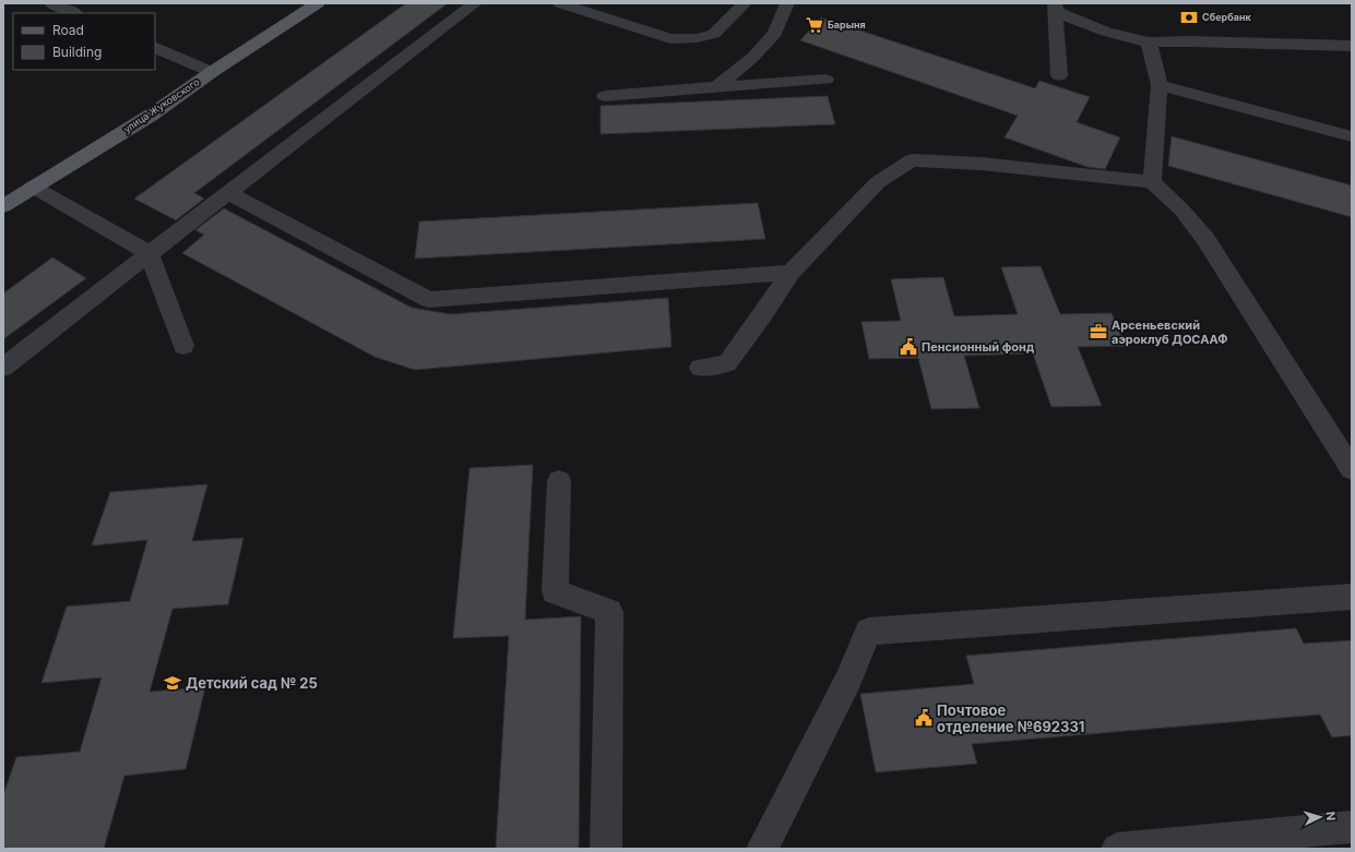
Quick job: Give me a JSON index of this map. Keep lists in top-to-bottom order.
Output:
{
  "streets": {
    "main road": ["улица Жуковского"]
  },
  "places": {
    "bank": ["Сбербанк"],
    "supermarket": ["Барыня"],
    "office": ["Арсеньевский аэроклуб ДОСААФ"],
    "public building": ["Пенсионный фонд", "Почтовое отделение №692331"],
    "school or university": ["Детский сад № 25"]
  },
  "legend": ["Road", "Building"],
  "north": "right"
}
